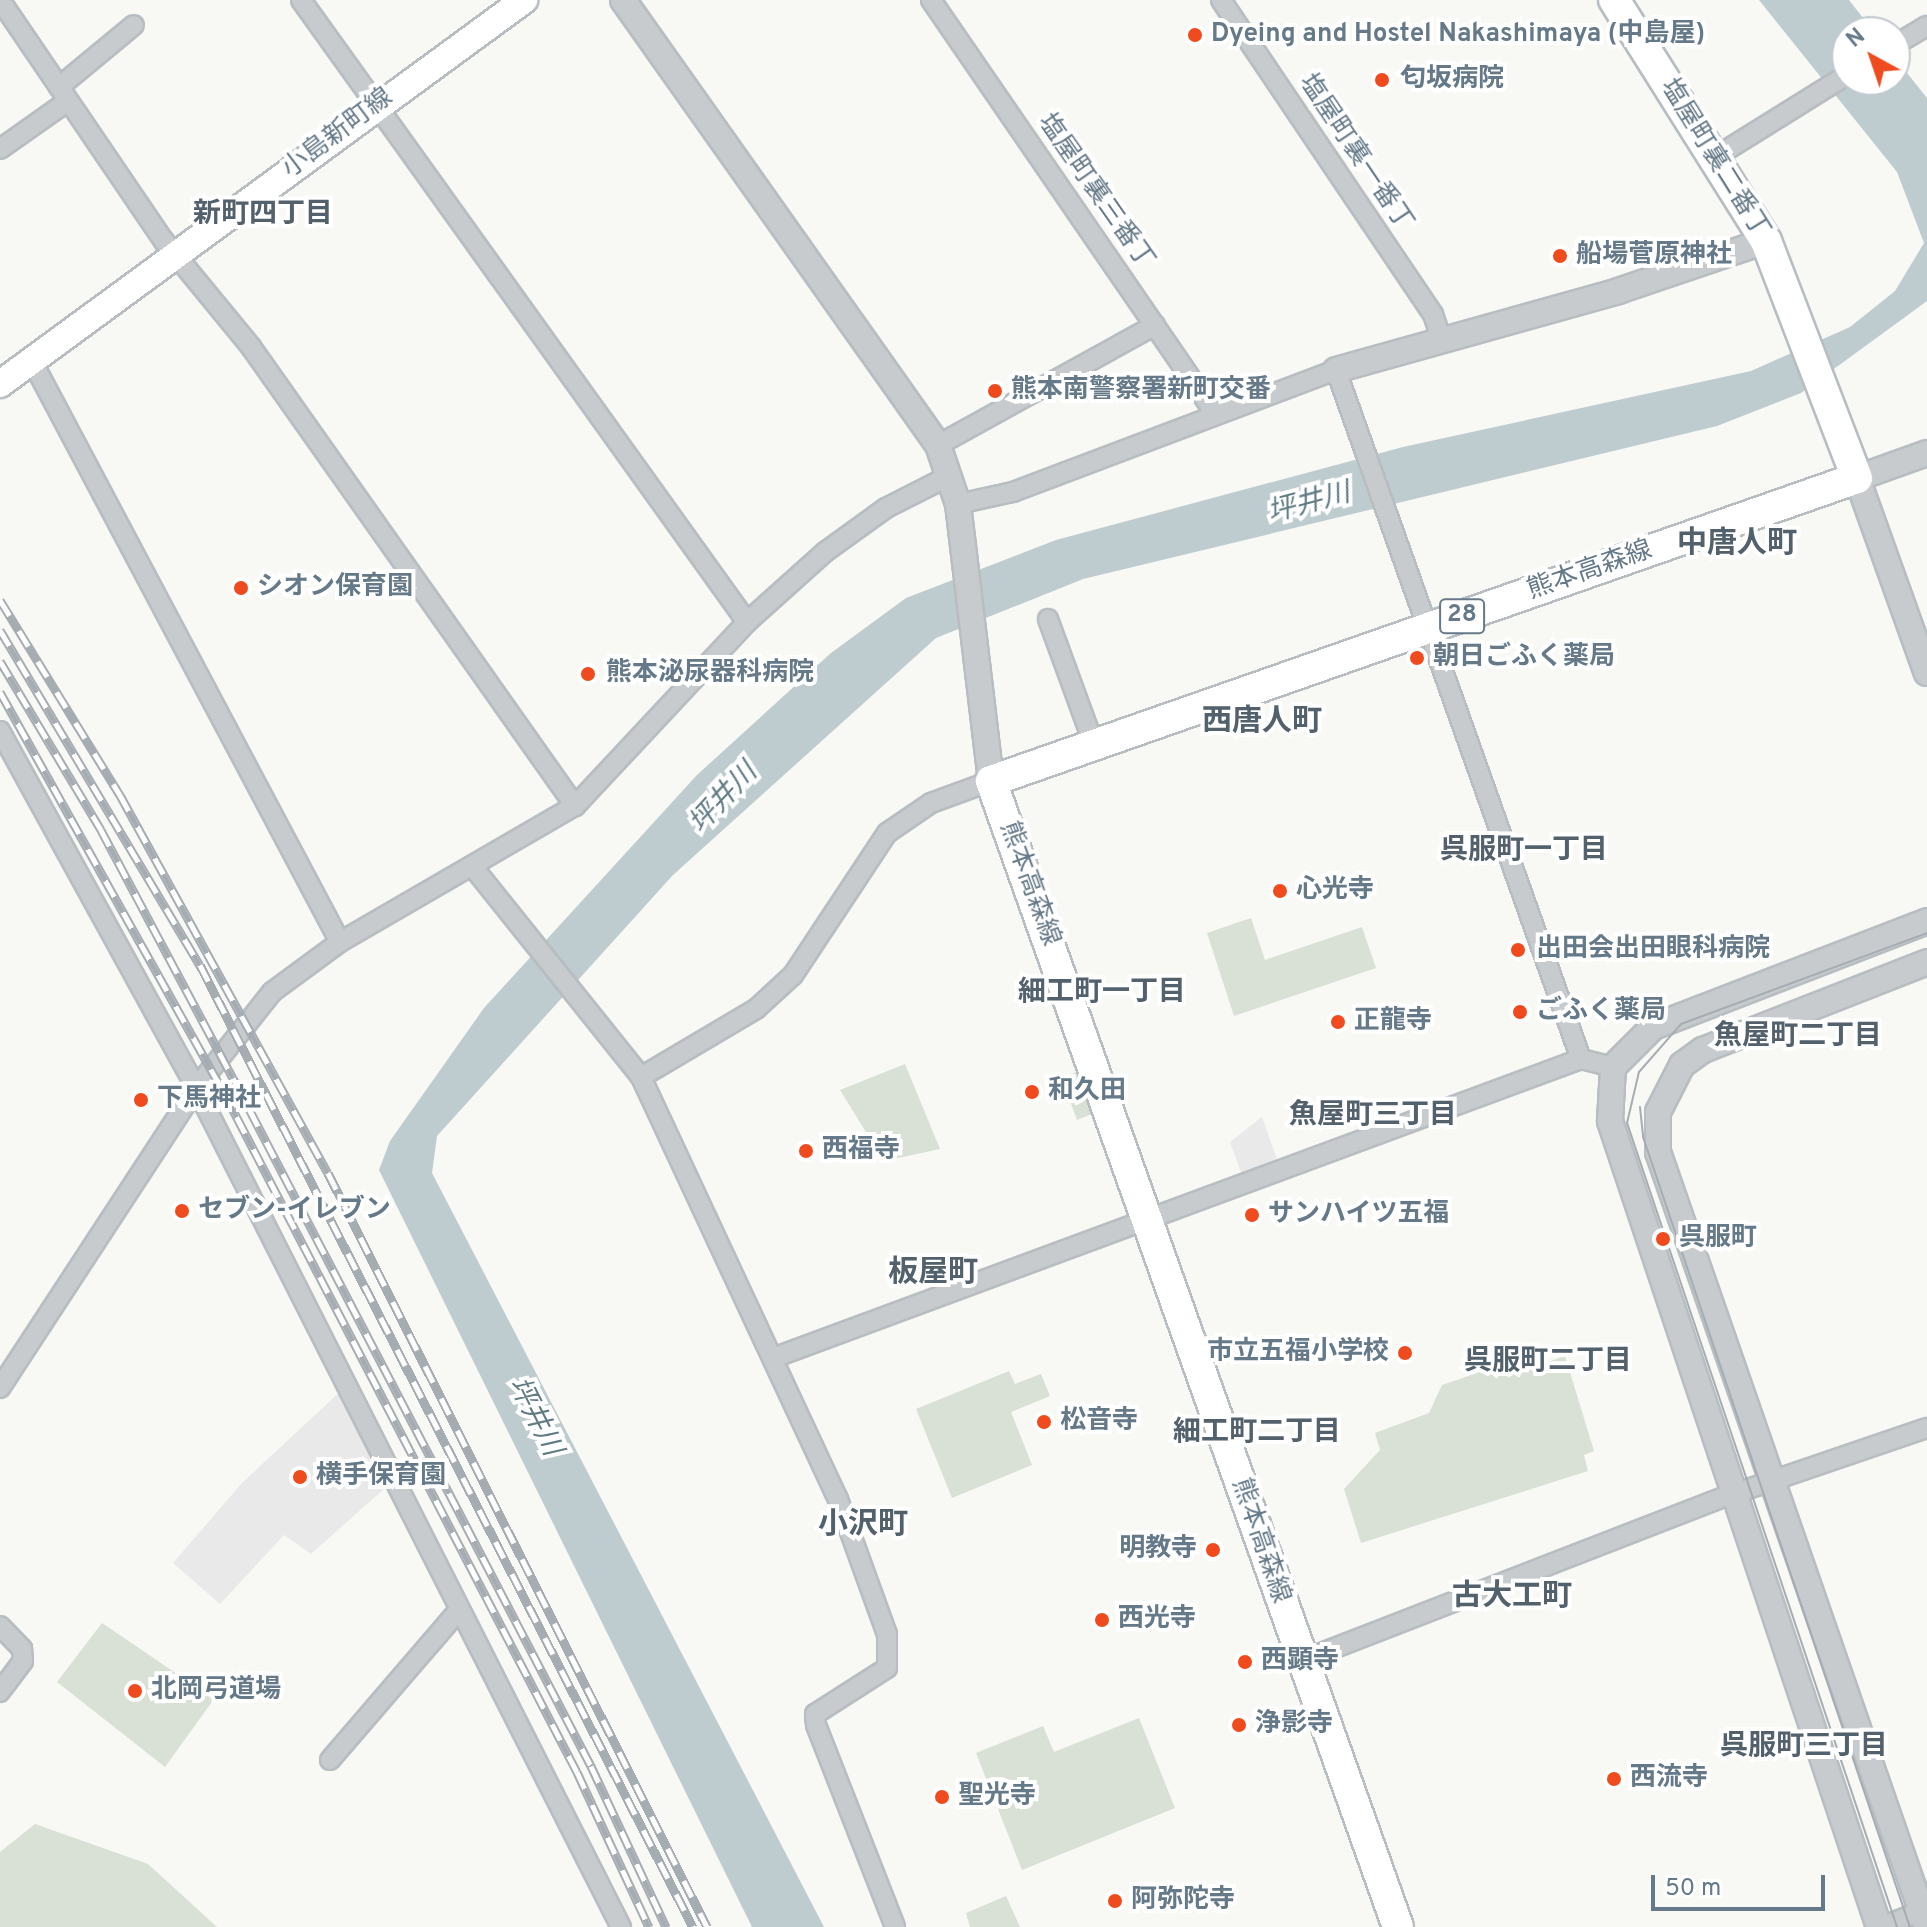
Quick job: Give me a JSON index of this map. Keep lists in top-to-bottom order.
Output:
{
  "streets": {
    "main road": [
      "小島新町線",
      "塩屋町裏二番丁",
      "熊本高森線",
      "28"
    ],
    "street": ["塩屋町裏一番丁", "塩屋町裏三番丁"]
  },
  "crossings": [
    ["塩屋町裏二番丁", "熊本高森線"]
  ],
  "districts": [
    "新町四丁目",
    "中唐人町",
    "西唐人町",
    "呉服町一丁目",
    "細工町一丁目",
    "魚屋町二丁目",
    "魚屋町三丁目",
    "板屋町",
    "呉服町二丁目",
    "細工町二丁目",
    "小沢町",
    "古大工町",
    "呉服町三丁目"
  ],
  "water": ["坪井川"],
  "places": [
    "Dyeing and Hostel Nakashimaya (中島屋)",
    "匂坂病院",
    "船場菅原神社",
    "熊本南警察署新町交番",
    "シオン保育園",
    "朝日ごふく薬局",
    "熊本泌尿器科病院",
    "心光寺",
    "出田会出田眼科病院",
    "ごふく薬局",
    "正龍寺",
    "和久田",
    "下馬神社",
    "西福寺",
    "セブン-イレブン",
    "サンハイツ五福",
    "呉服町",
    "市立五福小学校",
    "松音寺",
    "横手保育園",
    "明教寺",
    "西光寺",
    "西顕寺",
    "北岡弓道場",
    "浄影寺",
    "西流寺",
    "聖光寺",
    "阿弥陀寺"
  ],
  "scale_bar": "50 m",
  "north": "top left"
}
